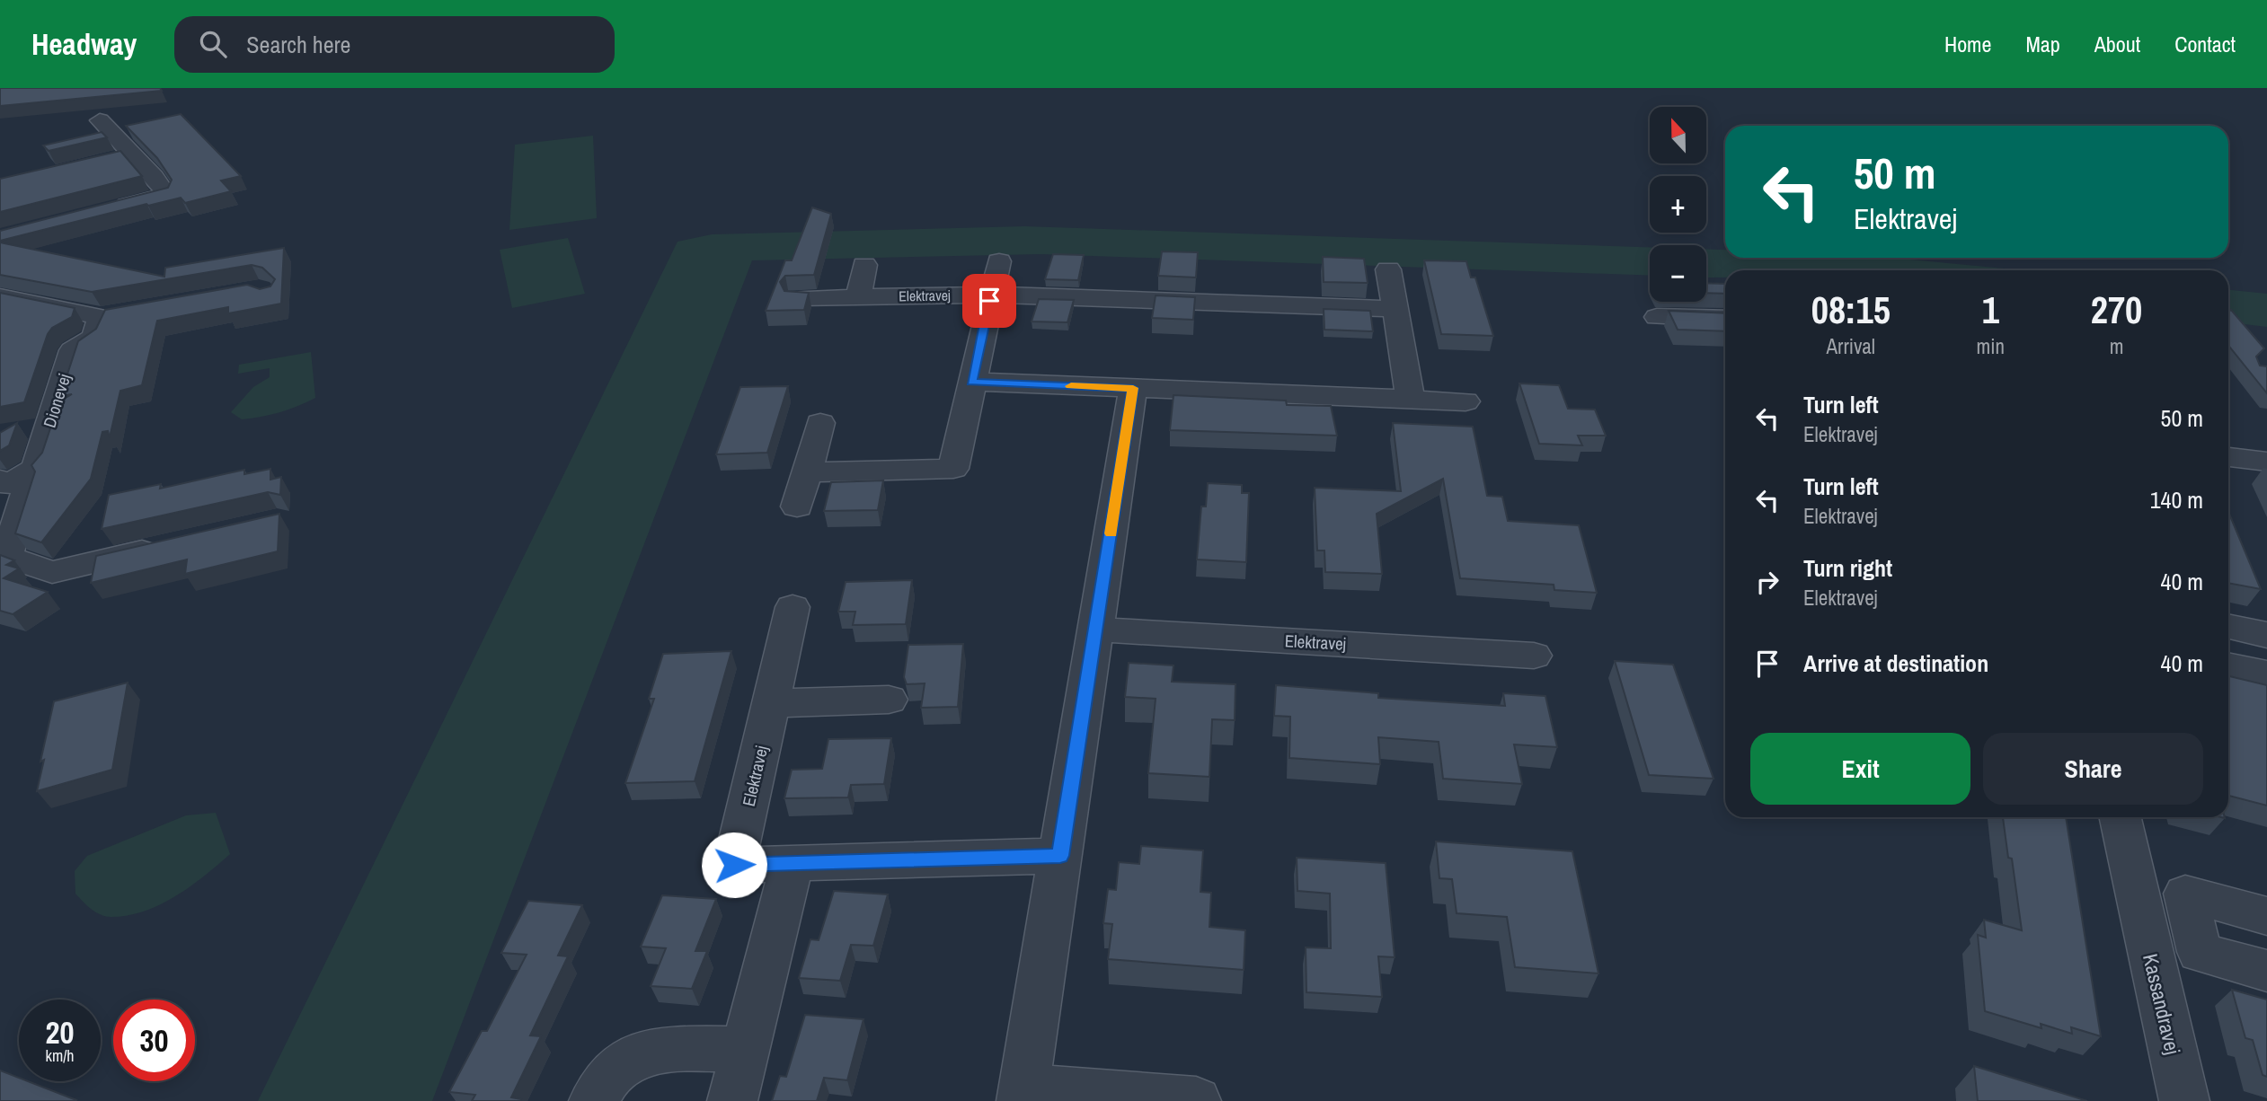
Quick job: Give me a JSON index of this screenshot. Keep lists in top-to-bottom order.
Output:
{
  "streets": {
    "street": ["Elektravej", "Dionevej", "Kassandravej"]
  },
  "north": "top",
  "page": {
    "header": "Headway",
    "search": "Search here",
    "nav": [
      "Home",
      "Map",
      "About",
      "Contact"
    ],
    "map_buttons": ["+", "−"],
    "turn": ["50 m", "Elektravej"],
    "eta": [
      "08:15",
      "Arrival",
      "1",
      "min",
      "270",
      "m"
    ],
    "list": [
      {
        "name": "Turn left",
        "note": "Elektravej",
        "value": "50 m"
      },
      {
        "name": "Turn left",
        "note": "Elektravej",
        "value": "140 m"
      },
      {
        "name": "Turn right",
        "note": "Elektravej",
        "value": "40 m"
      },
      {
        "name": "Arrive at destination",
        "value": "40 m"
      }
    ],
    "buttons": ["Exit", "Share"],
    "speed": "20 km/h",
    "limit": "30"
  }
}
